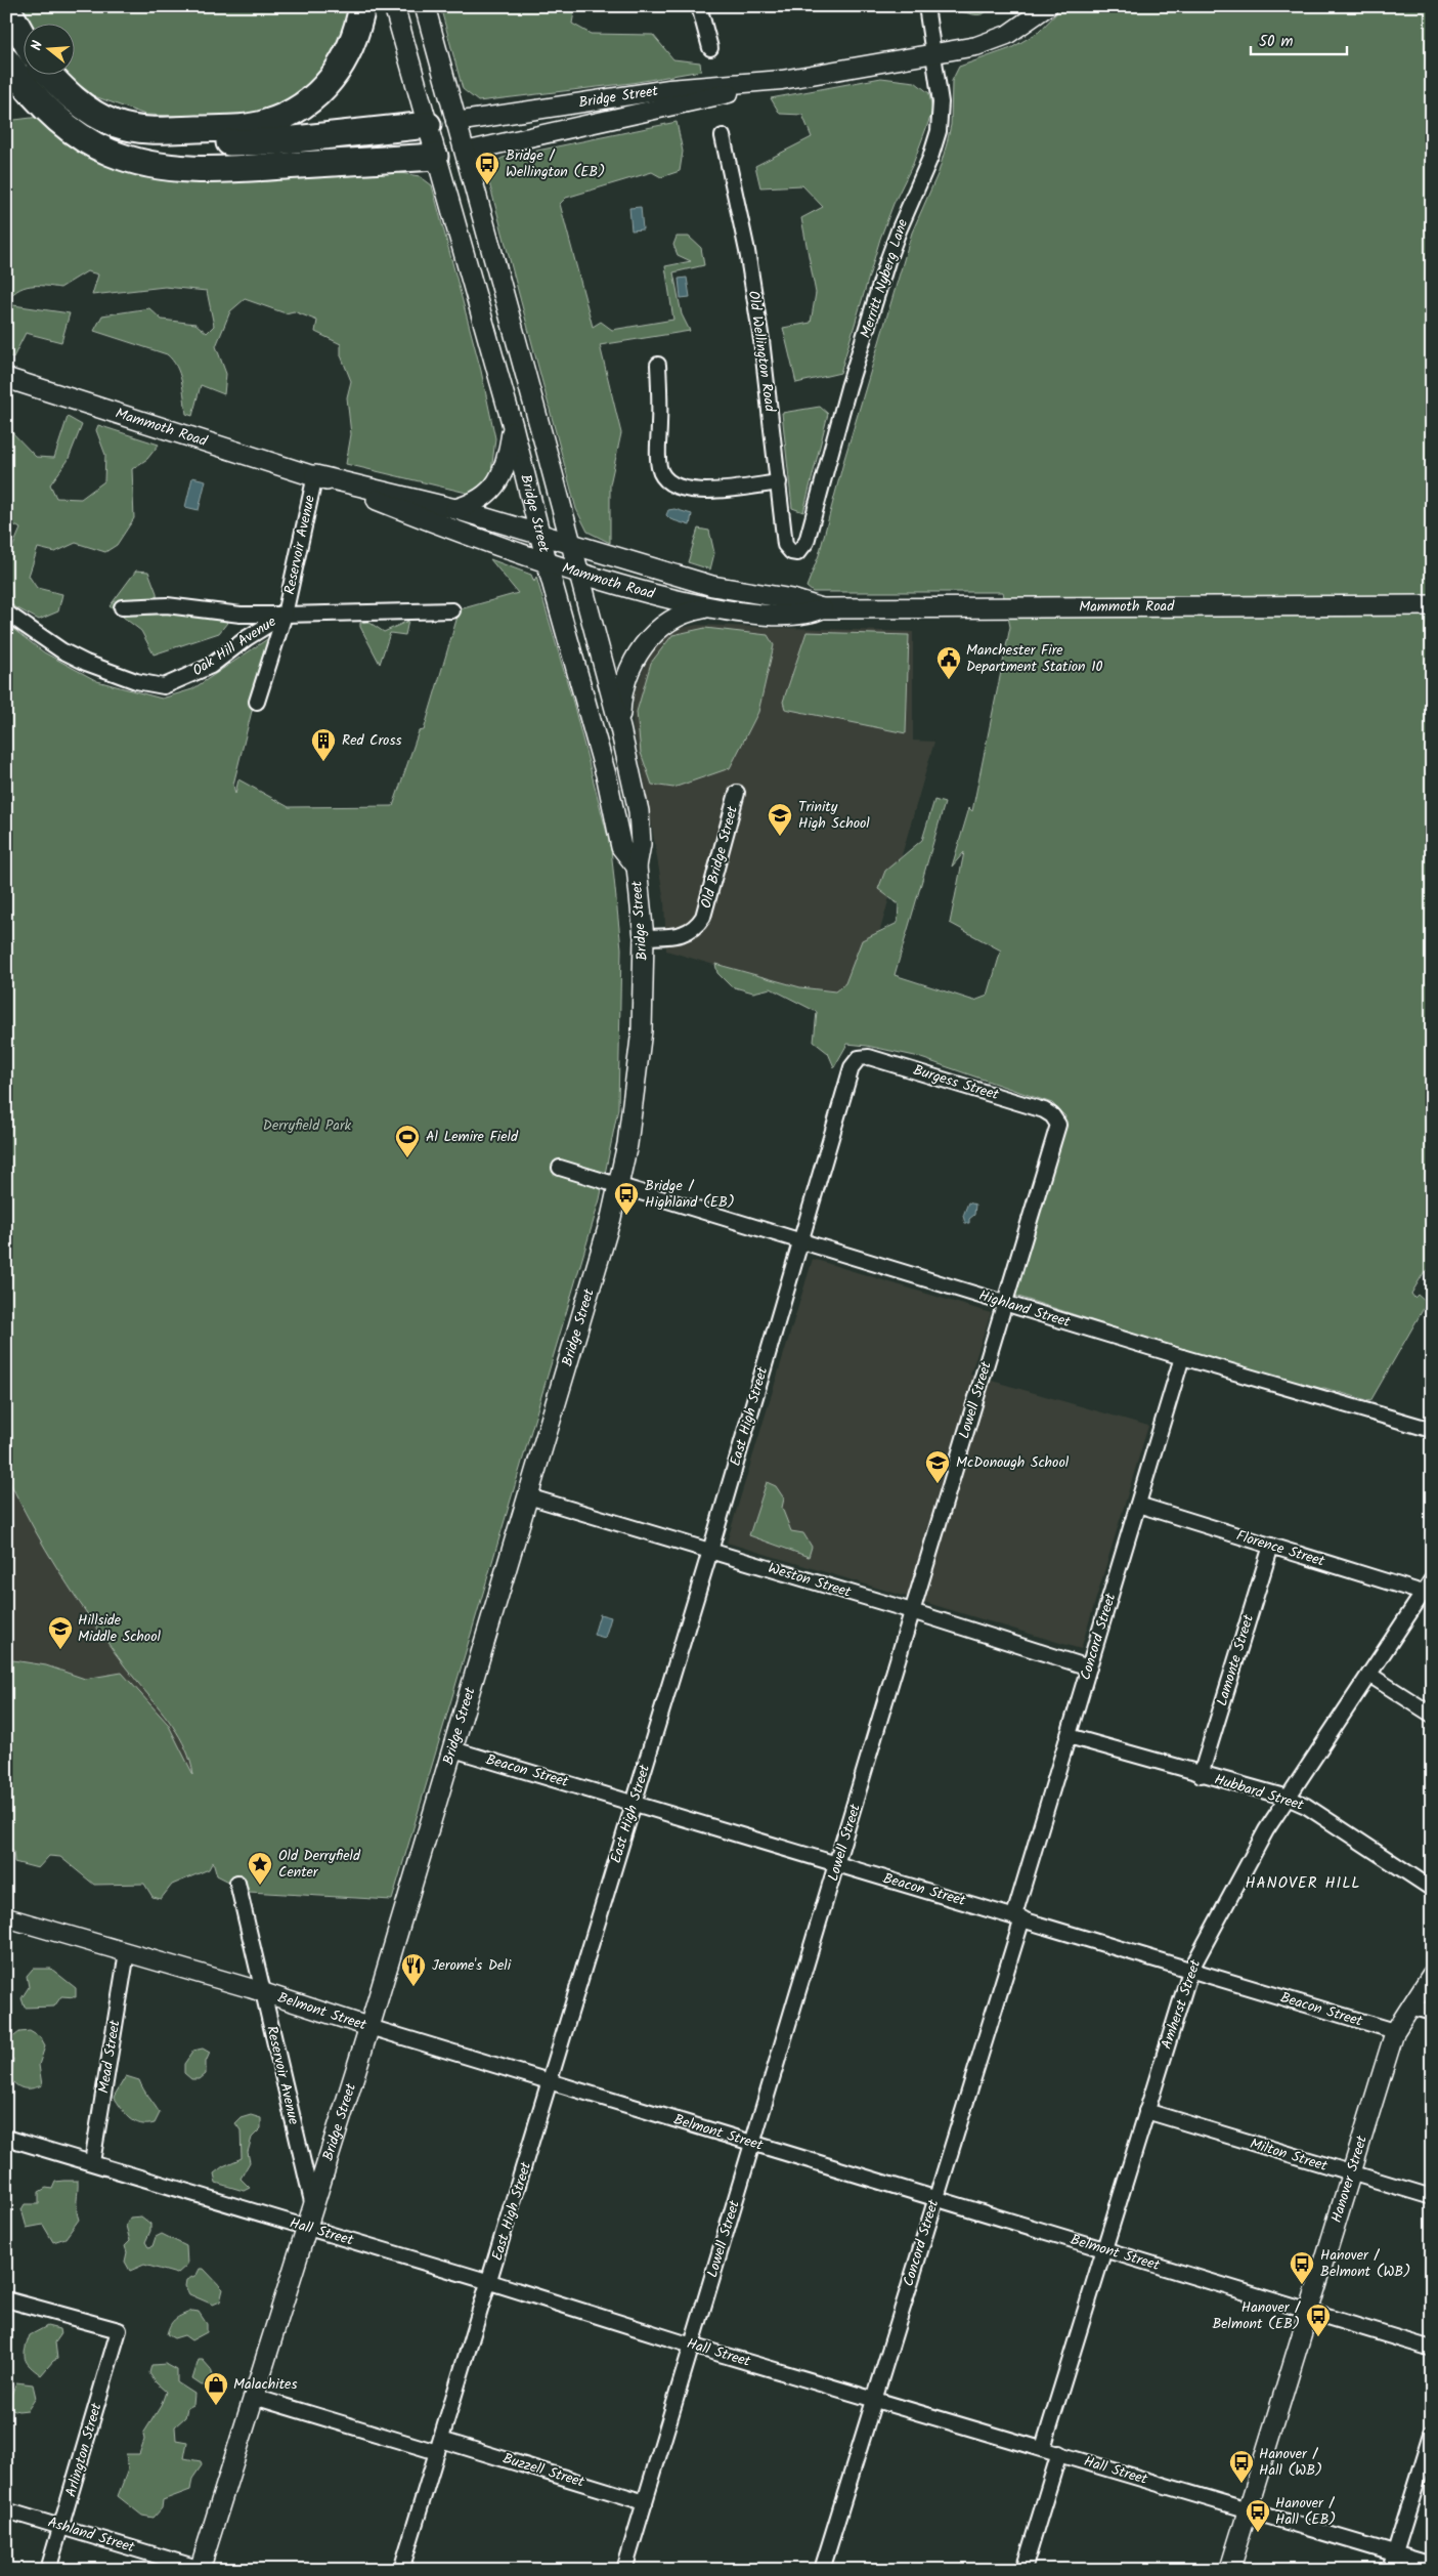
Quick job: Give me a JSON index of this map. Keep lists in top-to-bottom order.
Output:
{
  "streets": {
    "main road": ["Bridge Street", "Mammoth Road"],
    "street": [
      "Merritt Nyberg Lane",
      "Old Wellington Road",
      "Reservoir Avenue",
      "Oak Hill Avenue",
      "Old Bridge Street",
      "Burgess Street",
      "Highland Street",
      "Lowell Street",
      "East High Street",
      "Florence Street",
      "Weston Street",
      "Concord Street",
      "Lamonte Street",
      "Beacon Street",
      "Hubbard Street",
      "Amherst Street",
      "Belmont Street",
      "Mead Street",
      "Milton Street",
      "Hanover Street",
      "Hall Street",
      "Arlington Street",
      "Buzzell Street",
      "Ashland Street"
    ]
  },
  "crossings": [
    ["Bridge Street", "Merritt Nyberg Lane"],
    ["Bridge Street", "Mammoth Road"],
    ["Bridge Street", "Reservoir Avenue"],
    ["Bridge Street", "Old Bridge Street"],
    ["Bridge Street", "Highland Street"],
    ["Bridge Street", "Weston Street"],
    ["Bridge Street", "Beacon Street"],
    ["Bridge Street", "Belmont Street"],
    ["Bridge Street", "Hall Street"],
    ["Bridge Street", "Buzzell Street"],
    ["Bridge Street", "Ashland Street"],
    ["Merritt Nyberg Lane", "Old Wellington Road"],
    ["Mammoth Road", "Reservoir Avenue"],
    ["Reservoir Avenue", "Oak Hill Avenue"],
    ["Reservoir Avenue", "Belmont Street"],
    ["Burgess Street", "Lowell Street"],
    ["Burgess Street", "East High Street"],
    ["Highland Street", "Lowell Street"],
    ["Highland Street", "East High Street"],
    ["Highland Street", "Concord Street"],
    ["Lowell Street", "Weston Street"],
    ["Lowell Street", "Beacon Street"],
    ["Lowell Street", "Belmont Street"],
    ["Lowell Street", "Hall Street"],
    ["Lowell Street", "Buzzell Street"],
    ["East High Street", "Weston Street"],
    ["East High Street", "Beacon Street"],
    ["East High Street", "Belmont Street"],
    ["East High Street", "Hall Street"],
    ["East High Street", "Buzzell Street"],
    ["Florence Street", "Concord Street"],
    ["Florence Street", "Lamonte Street"],
    ["Florence Street", "Amherst Street"],
    ["Weston Street", "Concord Street"],
    ["Concord Street", "Beacon Street"],
    ["Concord Street", "Hubbard Street"],
    ["Concord Street", "Belmont Street"],
    ["Concord Street", "Hall Street"],
    ["Lamonte Street", "Hubbard Street"],
    ["Beacon Street", "Amherst Street"],
    ["Beacon Street", "Hanover Street"],
    ["Hubbard Street", "Amherst Street"],
    ["Amherst Street", "Belmont Street"],
    ["Amherst Street", "Milton Street"],
    ["Amherst Street", "Hall Street"],
    ["Belmont Street", "Mead Street"],
    ["Belmont Street", "Hanover Street"],
    ["Mead Street", "Hall Street"],
    ["Milton Street", "Hanover Street"],
    ["Hanover Street", "Hall Street"],
    ["Arlington Street", "Ashland Street"]
  ],
  "districts": ["HANOVER HILL"],
  "parks": ["Derryfield Park"],
  "places": {
    "bus stop": [
      "Bridge / Wellington (EB)",
      "Bridge / Highland (EB)",
      "Hanover / Belmont (WB)",
      "Hanover / Belmont (EB)",
      "Hanover / Hall (WB)",
      "Hanover / Hall (EB)"
    ],
    "public building": ["Manchester Fire Department Station 10"],
    "building": ["Red Cross"],
    "school or university": ["Trinity High School", "McDonough School", "Hillside Middle School"],
    "sports": ["Al Lemire Field"],
    "place": ["Old Derryfield Center"],
    "restaurant": ["Jerome's Deli"],
    "shop": ["Malachites"]
  },
  "scale_bar": "50 m",
  "north": "left"
}
